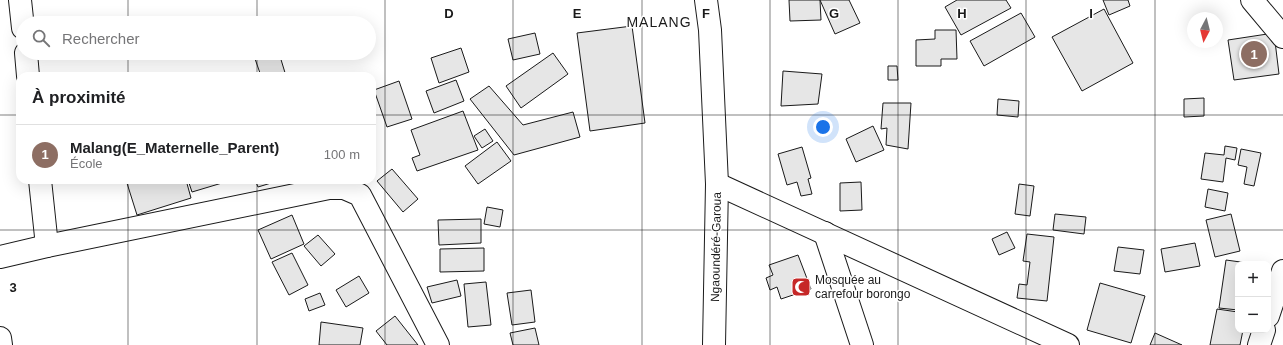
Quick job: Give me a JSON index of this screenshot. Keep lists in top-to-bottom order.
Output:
{
  "streets": {
    "main road": ["Ngaoundéré-Garoua"]
  },
  "districts": ["MALANG"],
  "places": {
    "mosque": ["Mosquée au carrefour borongo"]
  },
  "north": "bottom",
  "page": {
    "search": "Rechercher",
    "pins": "1",
    "heading": "À proximité",
    "list": [
      {
        "mark": "1",
        "name": "Malang(E_Maternelle_Parent)",
        "note": "École",
        "value": "100 m"
      }
    ],
    "map_buttons": ["+", "−"]
  },
  "grid": {
    "columns": [
      "D",
      "E",
      "F",
      "G",
      "H",
      "I"
    ],
    "rows": ["3"]
  }
}
